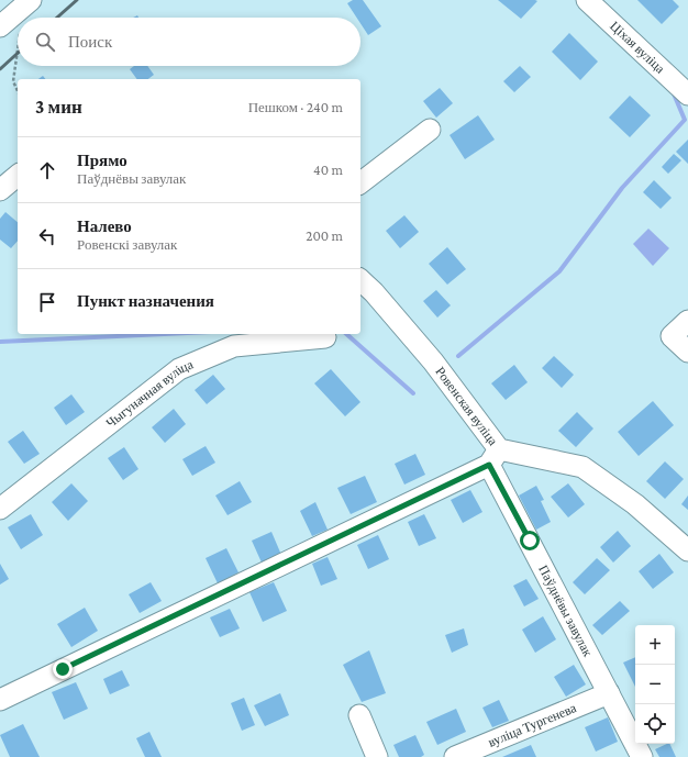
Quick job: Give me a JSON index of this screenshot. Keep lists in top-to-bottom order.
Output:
{
  "streets": {
    "street": [
      "Ціхая вуліца",
      "Чыгуначная вуліца",
      "Ровенская вуліца",
      "Паўднёвы завулак",
      "вуліца Тургенева"
    ]
  },
  "crossings": [
    ["Ровенская вуліца", "Паўднёвы завулак"],
    ["Паўднёвы завулак", "вуліца Тургенева"]
  ],
  "page": {
    "search": "Поиск",
    "heading": ["3 мин", "Пешком · 240 m"],
    "list": [
      ["Прямо", "Паўднёвы завулак", "40 m"],
      ["Налево", "Ровенскі завулак", "200 m"],
      "Пункт назначения"
    ],
    "map_buttons": ["+", "−"]
  }
}
